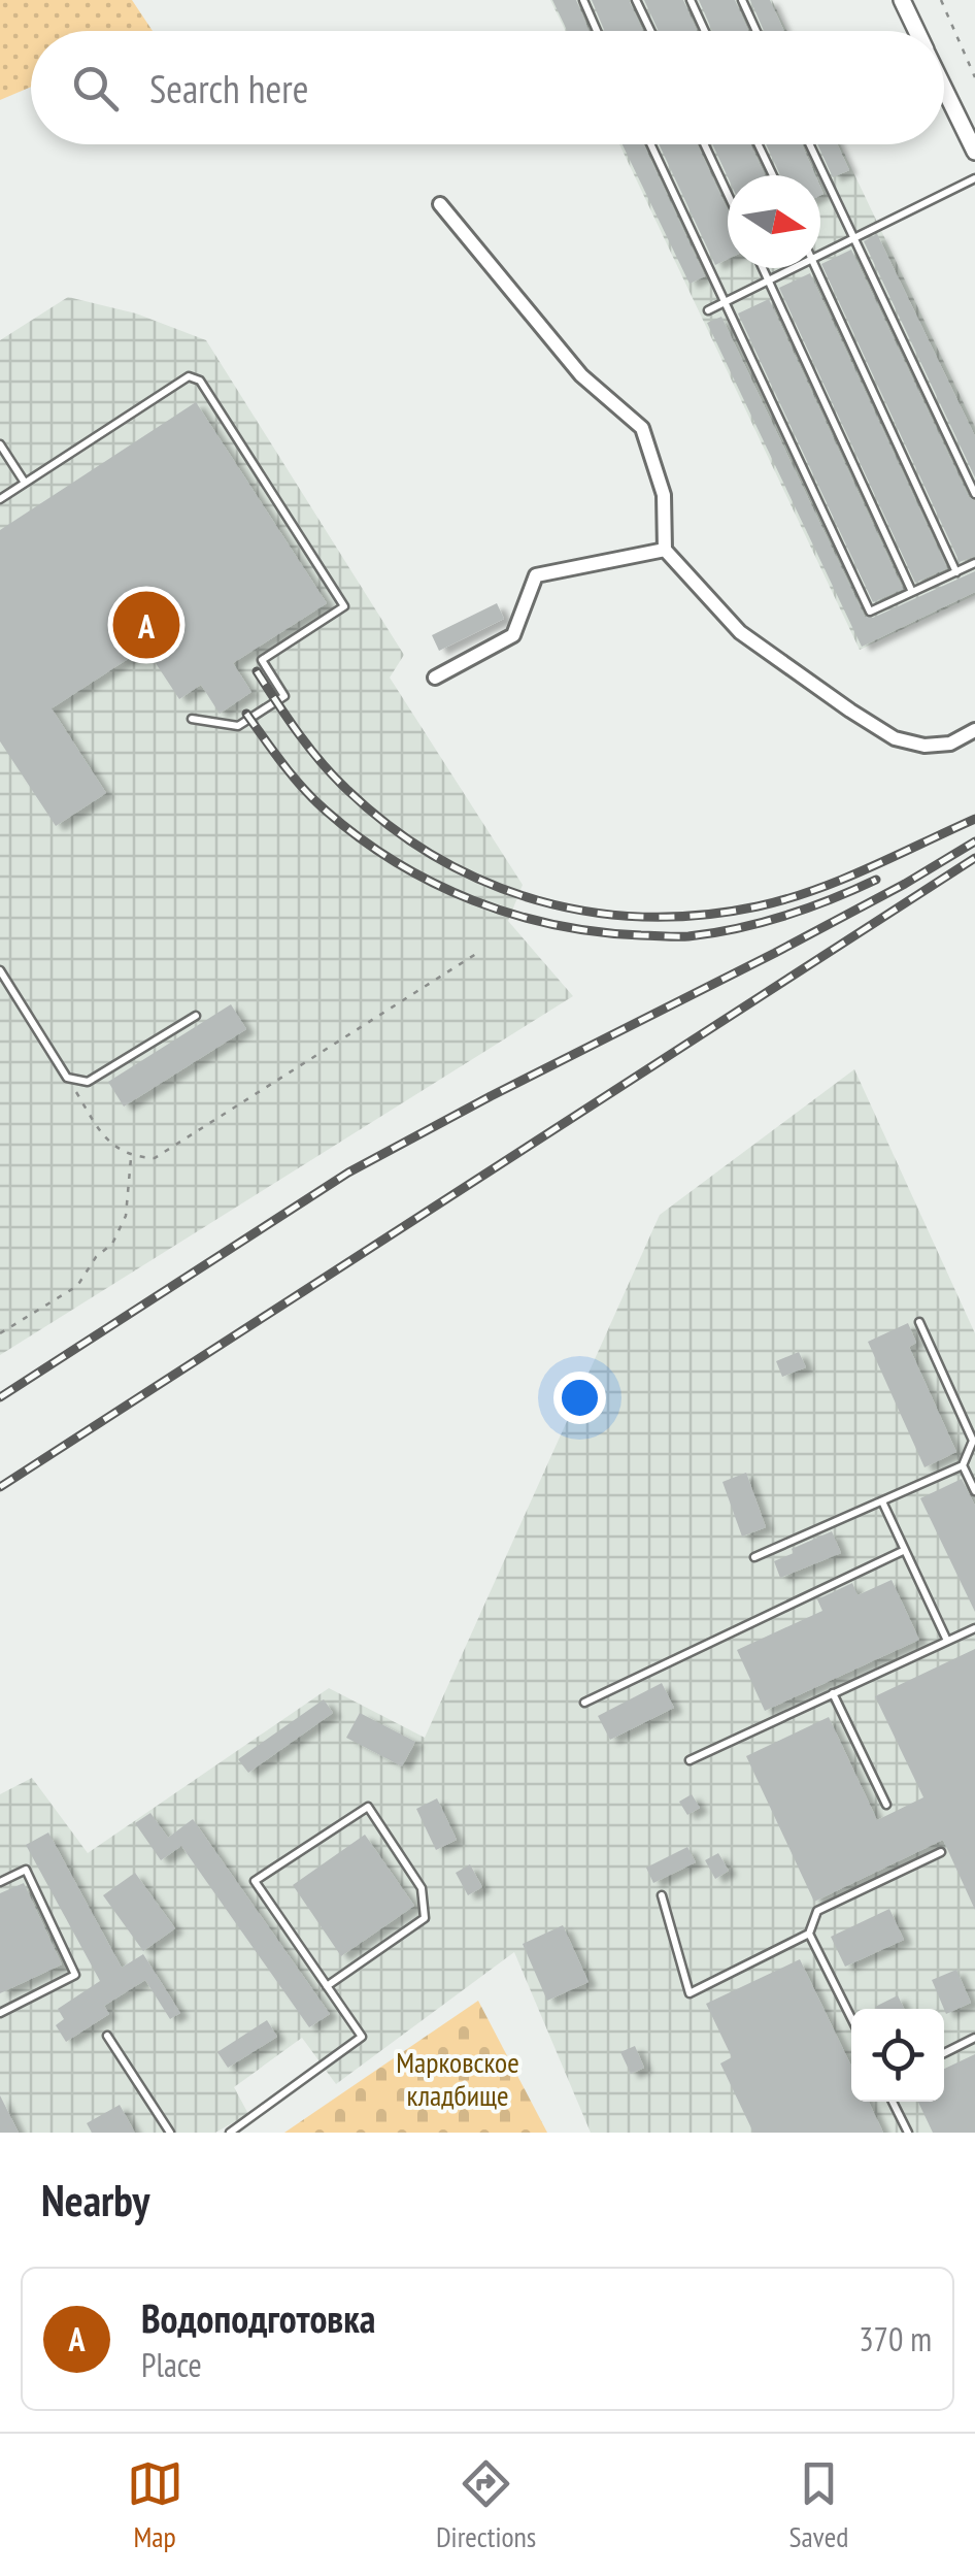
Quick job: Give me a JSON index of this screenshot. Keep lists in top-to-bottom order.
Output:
{
  "parks": ["Марковское кладбище"],
  "north": "right",
  "page": {
    "search": "Search here",
    "pins": "A",
    "heading": "Nearby",
    "list": [
      {
        "mark": "A",
        "name": "Водоподготовка",
        "note": "Place",
        "value": "370 m"
      }
    ],
    "nav": ["Map", "Directions", "Saved"]
  }
}
